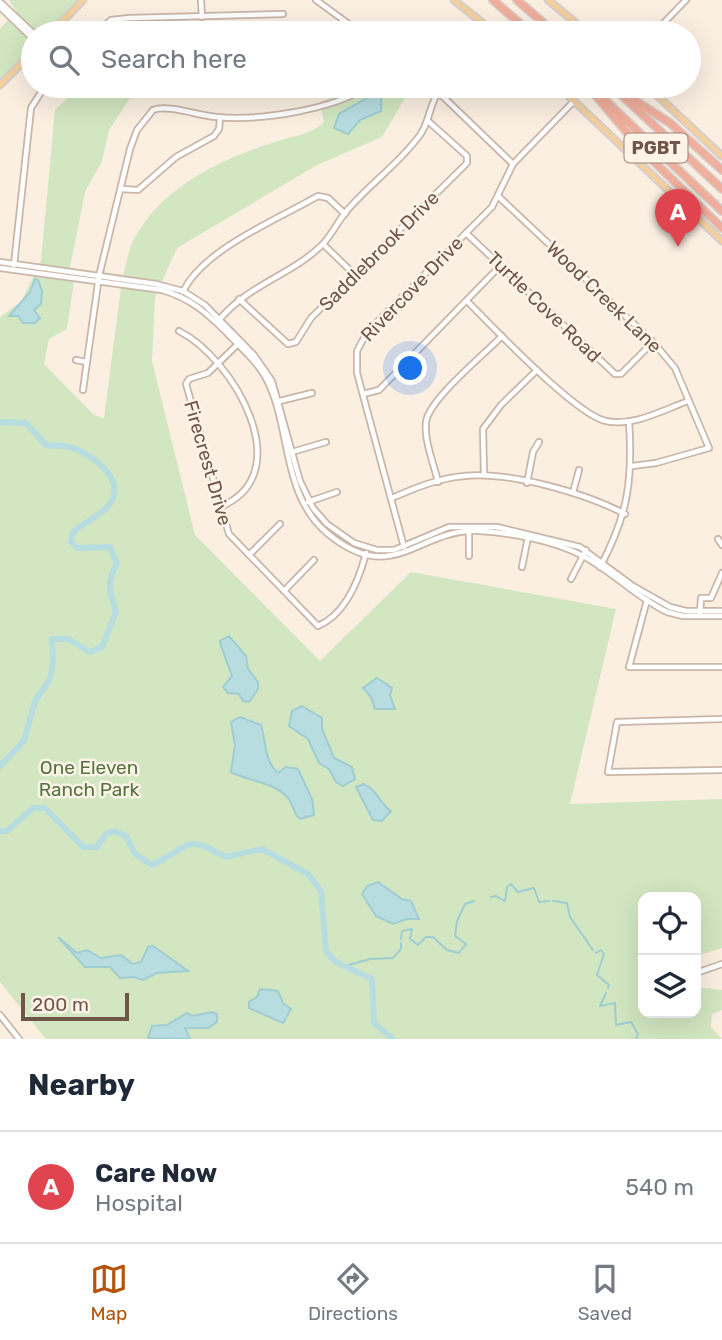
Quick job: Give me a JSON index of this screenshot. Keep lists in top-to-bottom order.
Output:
{
  "streets": {
    "highway": ["PGBT"],
    "street": [
      "Saddlebrook Drive",
      "Rivercove Drive",
      "Wood Creek Lane",
      "Turtle Cove Road",
      "Firecrest Drive"
    ]
  },
  "crossings": [
    ["Rivercove Drive", "Wood Creek Lane"],
    ["Rivercove Drive", "Turtle Cove Road"],
    ["Wood Creek Lane", "Turtle Cove Road"]
  ],
  "parks": ["One Eleven Ranch Park"],
  "scale_bar": "200 m",
  "page": {
    "search": "Search here",
    "pins": "A",
    "scale": "200 m",
    "heading": "Nearby",
    "list": [
      {
        "mark": "A",
        "name": "Care Now",
        "note": "Hospital",
        "value": "540 m"
      }
    ],
    "nav": ["Map", "Directions", "Saved"]
  }
}
